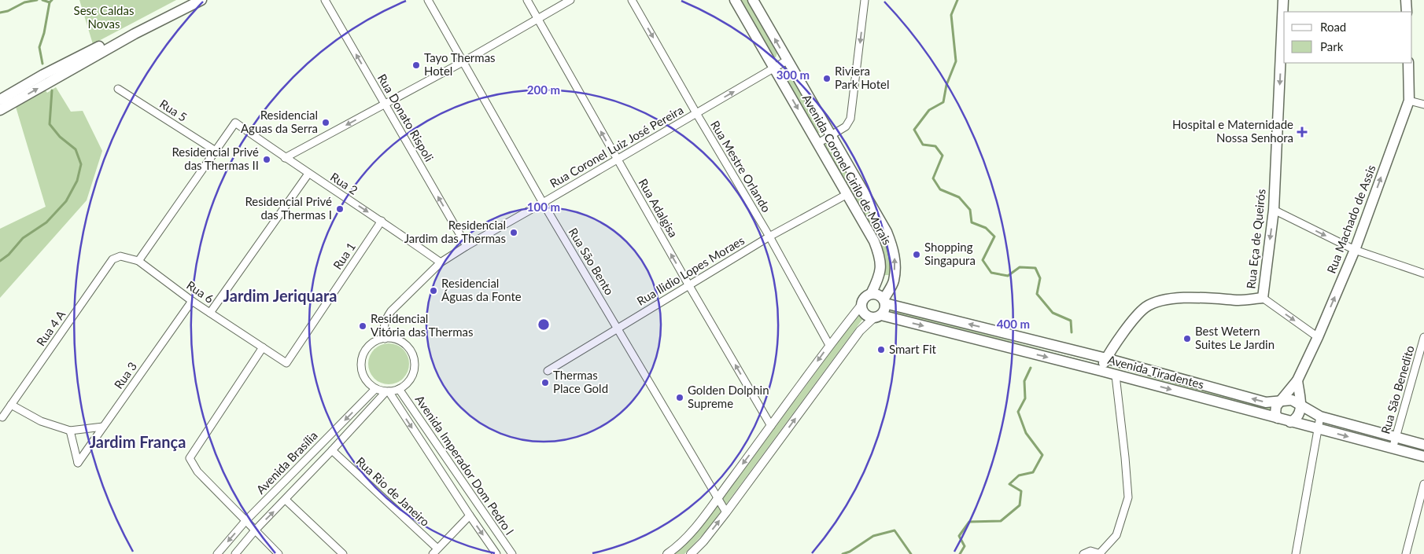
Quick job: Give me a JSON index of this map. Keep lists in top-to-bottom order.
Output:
{
  "streets": {
    "main road": [
      "Avenida Coronel Cirilo de Morais",
      "Rua Machado de Assis",
      "Rua Eça de Queirós",
      "Avenida Tiradentes"
    ],
    "street": [
      "Rua 5",
      "Rua Donato Rispoli",
      "Rua Coronel Luiz José Pereira",
      "Rua Mestre Orlando",
      "Rua 2",
      "Rua Adalgisa",
      "Rua 1",
      "Rua São Bento",
      "Rua Ilidio Lopes Moraes",
      "Rua 6",
      "Rua 4 A",
      "Rua 3",
      "Rua São Benedito",
      "Avenida Brasília",
      "Avenida Imperador Dom Pedro l",
      "Rua Rio de Janeiro"
    ]
  },
  "crossings": [
    ["Rua 5", "Rua 2"],
    ["Rua Donato Rispoli", "Rua Coronel Luiz José Pereira"],
    ["Rua Coronel Luiz José Pereira", "Rua Mestre Orlando"],
    ["Rua Coronel Luiz José Pereira", "Avenida Coronel Cirilo de Morais"],
    ["Rua Coronel Luiz José Pereira", "Rua 2"],
    ["Rua Coronel Luiz José Pereira", "Rua Adalgisa"],
    ["Rua Coronel Luiz José Pereira", "Rua São Bento"],
    ["Rua Coronel Luiz José Pereira", "Avenida Brasília"],
    ["Rua Coronel Luiz José Pereira", "Avenida Imperador Dom Pedro l"],
    ["Rua Mestre Orlando", "Rua Ilidio Lopes Moraes"],
    ["Avenida Coronel Cirilo de Morais", "Rua Ilidio Lopes Moraes"],
    ["Avenida Coronel Cirilo de Morais", "Avenida Tiradentes"],
    ["Rua 2", "Rua 1"],
    ["Rua Adalgisa", "Rua Ilidio Lopes Moraes"],
    ["Rua Machado de Assis", "Avenida Tiradentes"],
    ["Rua Eça de Queirós", "Avenida Tiradentes"],
    ["Rua 1", "Rua 6"],
    ["Rua São Bento", "Rua Ilidio Lopes Moraes"],
    ["Rua 6", "Rua 4 A"],
    ["Rua 6", "Rua 3"],
    ["Avenida Tiradentes", "Rua São Benedito"],
    ["Avenida Brasília", "Avenida Imperador Dom Pedro l"],
    ["Avenida Brasília", "Rua Rio de Janeiro"]
  ],
  "one_way": [
    "Rua Donato Rispoli",
    "Rua Adalgisa",
    "Rua Machado de Assis",
    "Rua Eça de Queirós"
  ],
  "districts": ["Jardim Jeriquara", "Jardim França"],
  "parks": ["Sesc Caldas Novas"],
  "places": {
    "other": [
      "Tayo Thermas Hotel",
      "Riviera Park Hotel",
      "Residencial Aguas da Serra",
      "Residencial Privé das Thermas II",
      "Residencial Privé das Thermas I",
      "Residencial Jardim das Thermas",
      "Shopping Singapura",
      "Residencial Águas da Fonte",
      "Residencial Vitória das Thermas",
      "Best Wetern Suites Le Jardin",
      "Smart Fit",
      "Thermas Place Gold",
      "Golden Dolphin Supreme"
    ],
    "health": ["Hospital e Maternidade Nossa Senhora"]
  },
  "legend": ["Road", "Park"],
  "rings": [
    "300 m",
    "200 m",
    "100 m",
    "400 m"
  ]
}
